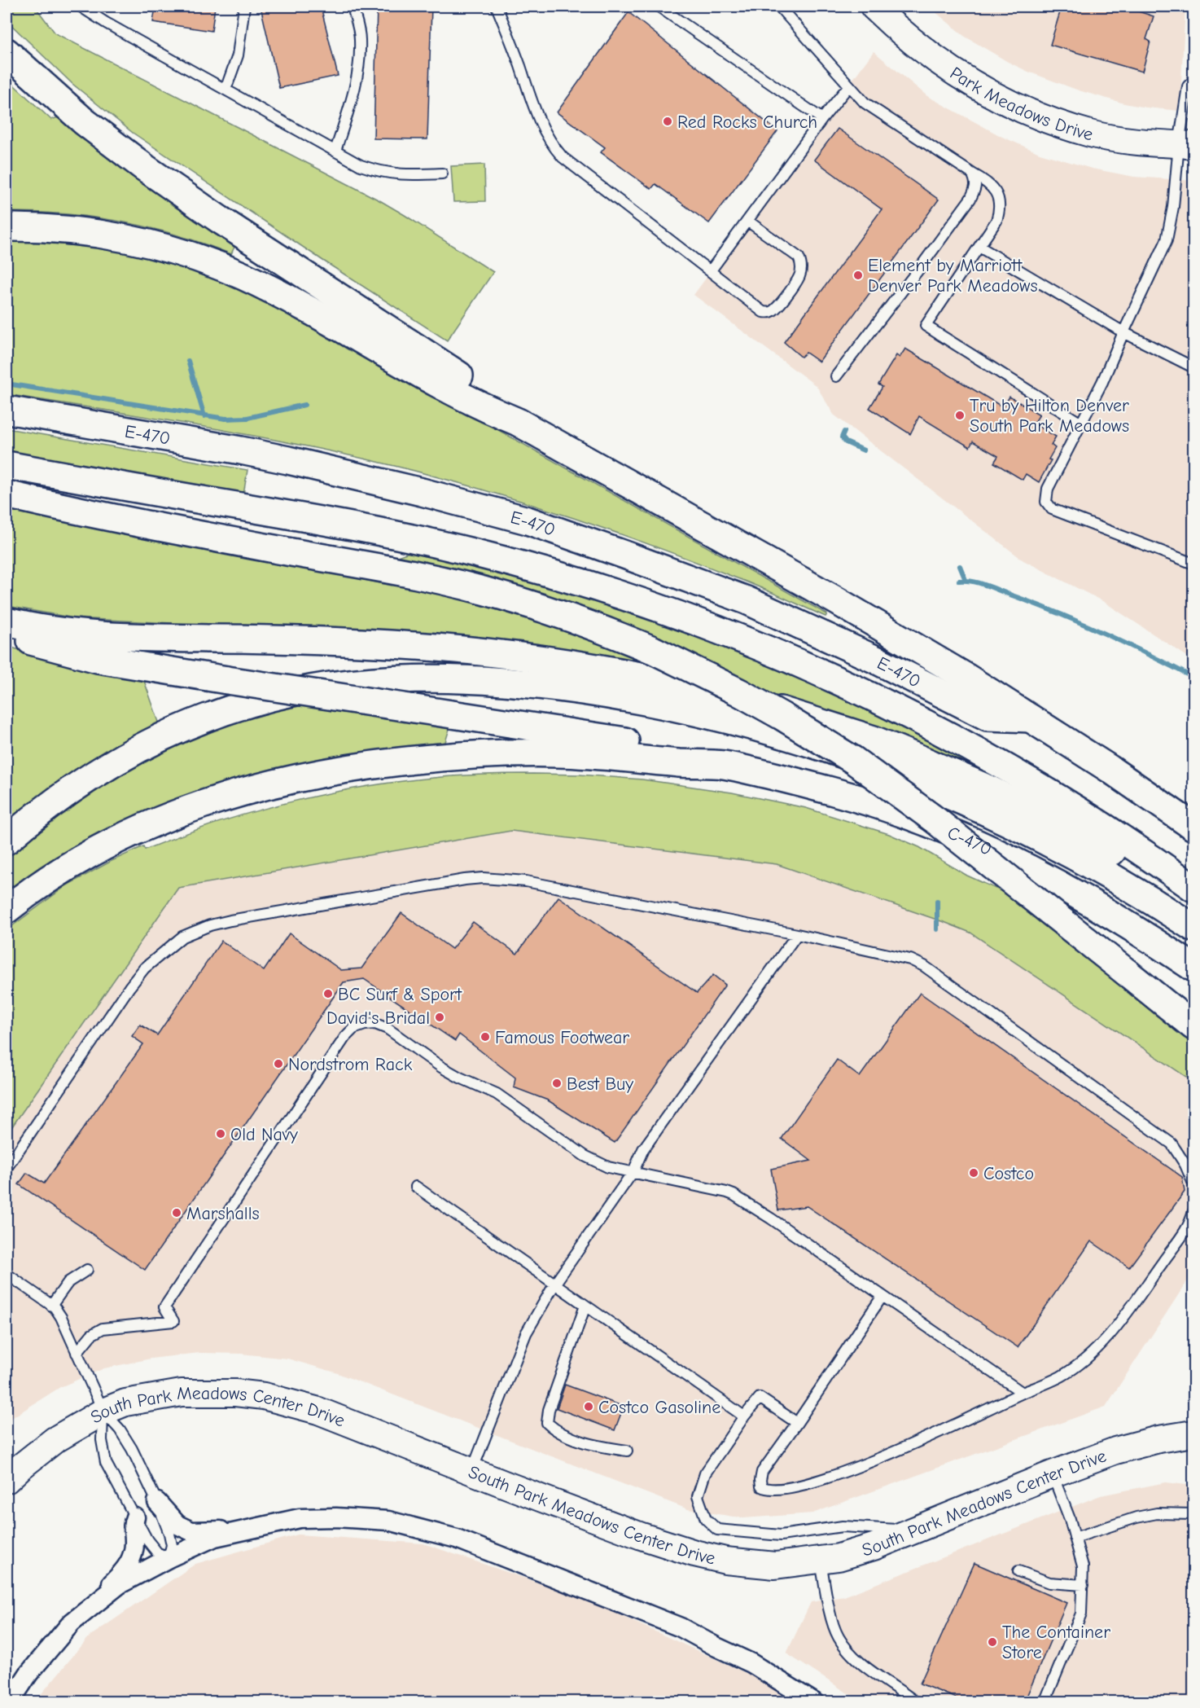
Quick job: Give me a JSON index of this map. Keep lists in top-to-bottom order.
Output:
{
  "streets": {
    "highway": ["E-470", "C-470"],
    "main road": ["Park Meadows Drive", "South Park Meadows Center Drive"]
  },
  "places": [
    "Red Rocks Church",
    "Element by Marriott Denver Park Meadows",
    "Tru by Hilton Denver South Park Meadows",
    "BC Surf & Sport",
    "David's Bridal",
    "Famous Footwear",
    "Nordstrom Rack",
    "Best Buy",
    "Old Navy",
    "Costco",
    "Marshalls",
    "Costco Gasoline",
    "The Container Store"
  ]
}
